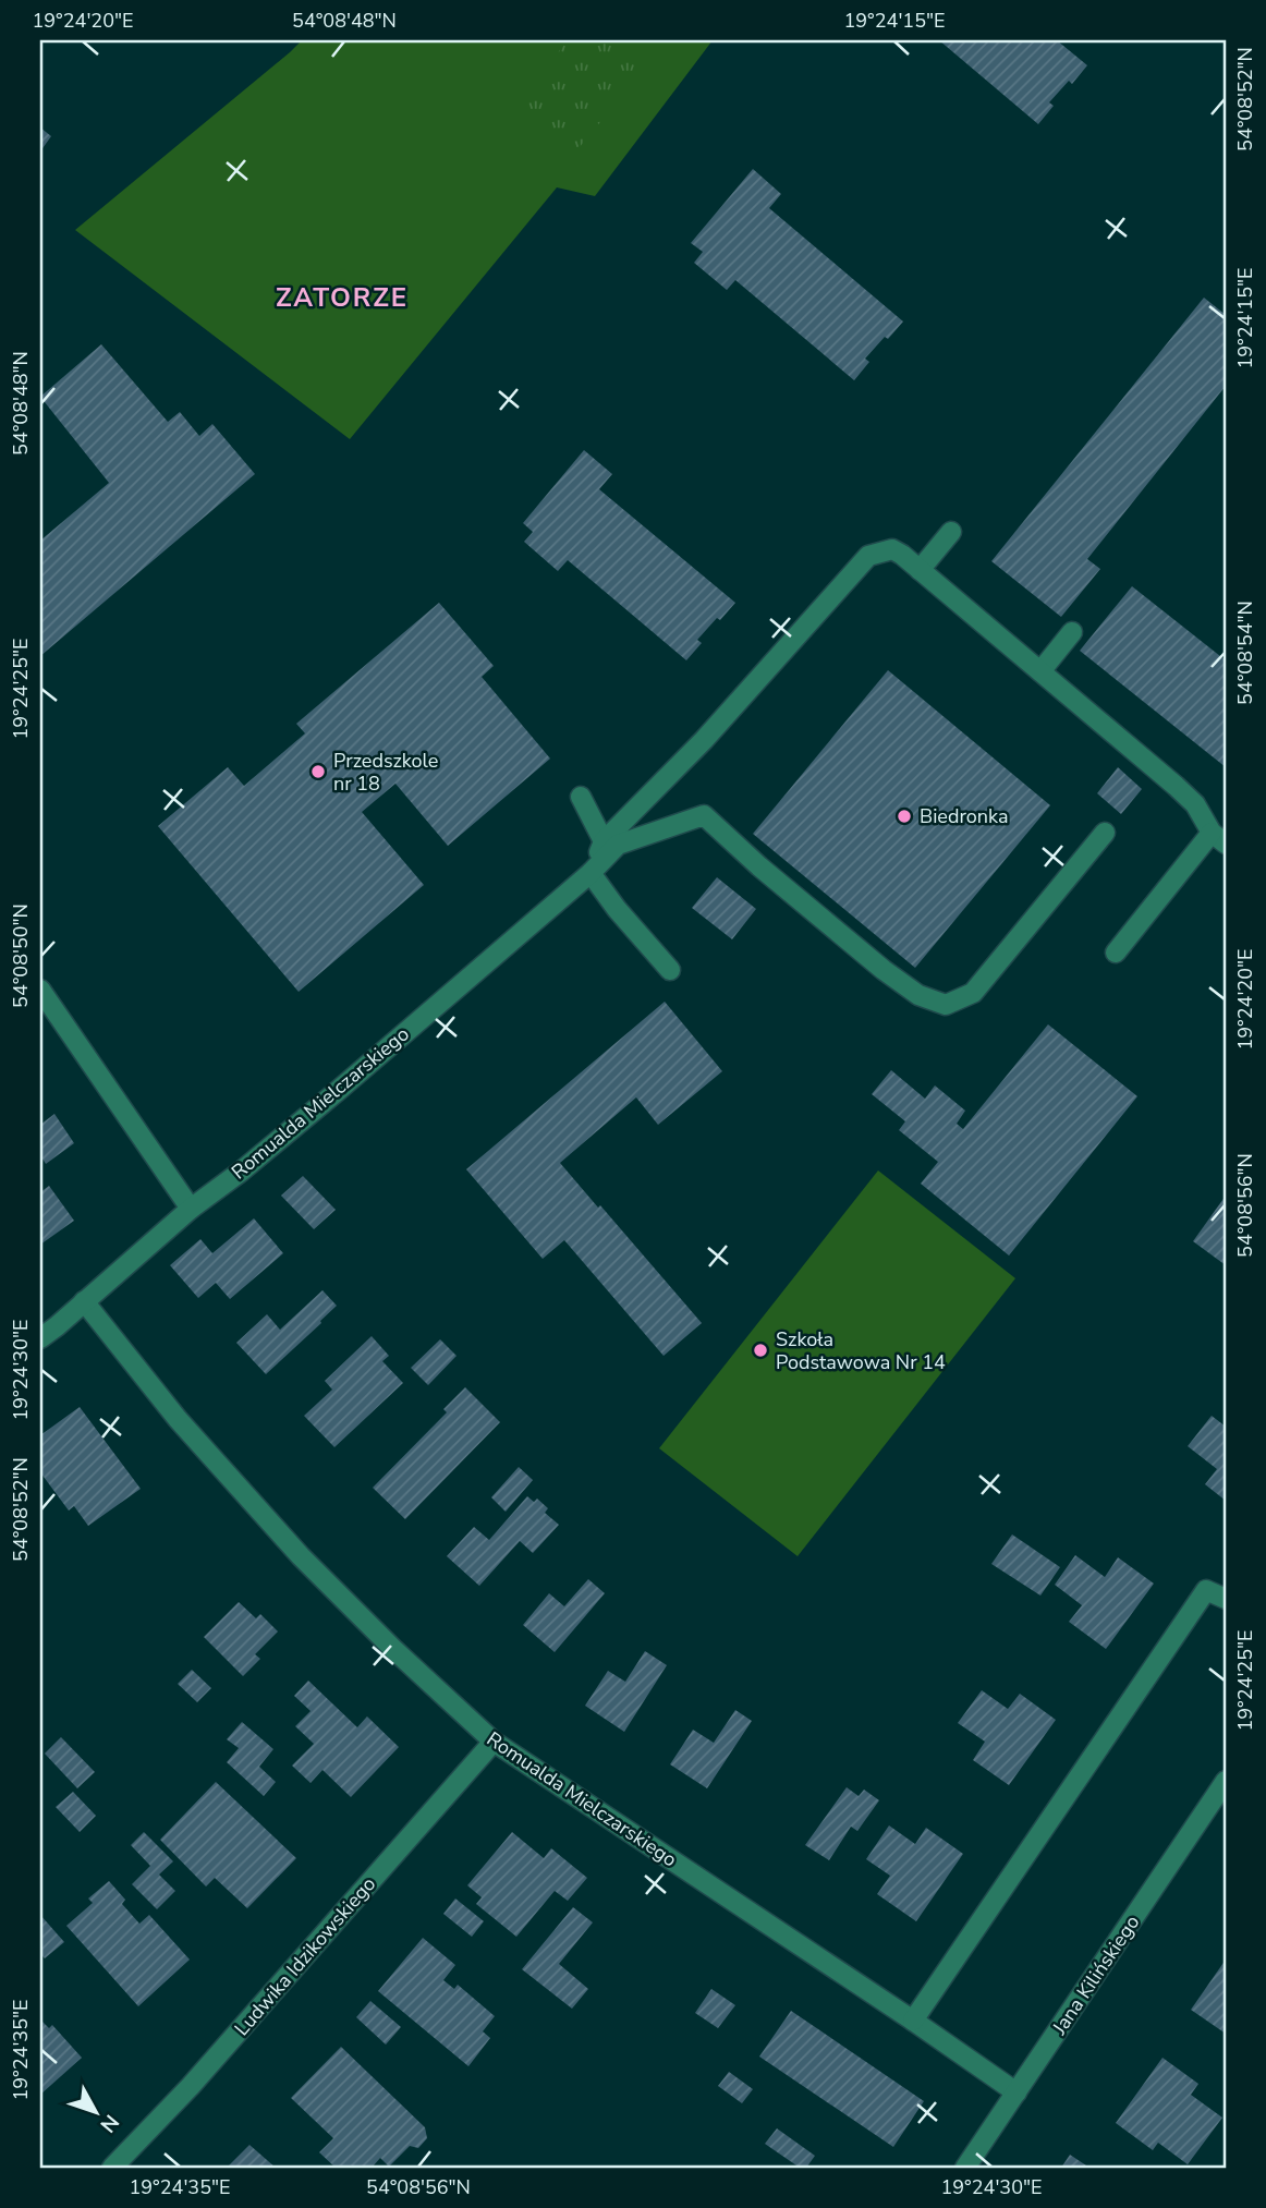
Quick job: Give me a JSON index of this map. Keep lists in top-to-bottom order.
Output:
{
  "streets": {
    "street": ["Romualda Mielczarskiego", "Ludwika Idzikowskiego", "Jana Kilińskiego"]
  },
  "crossings": [
    ["Romualda Mielczarskiego", "Ludwika Idzikowskiego"],
    ["Romualda Mielczarskiego", "Jana Kilińskiego"]
  ],
  "districts": ["ZATORZE"],
  "places": ["Przedszkole nr 18", "Biedronka", "Szkoła Podstawowa Nr 14"],
  "north": "bottom right",
  "coordinates": [
    "19°24'20\"E",
    "54°08'48\"N",
    "19°24'15\"E",
    "54°08'52\"N",
    "54°08'54\"N",
    "19°24'25\"E",
    "54°08'50\"N",
    "54°08'56\"N",
    "19°24'30\"E",
    "19°24'35\"E"
  ]
}
